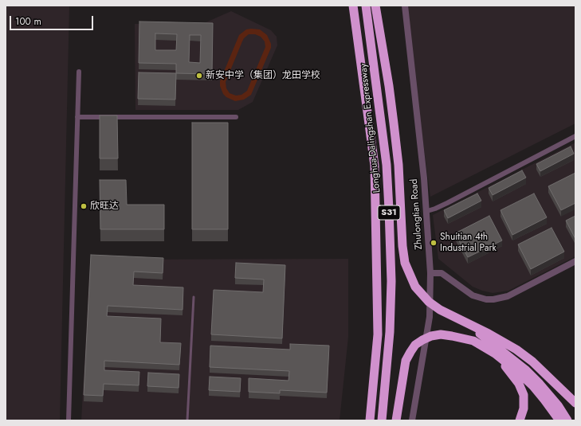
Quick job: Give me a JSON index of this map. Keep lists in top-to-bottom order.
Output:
{
  "streets": {
    "highway": ["Longhua-Dalingshan Expressway", "S31"],
    "street": ["Zhulongtian Road"]
  },
  "places": ["新安中学（集团）龙田学校", "欣旺达", "Shuitian 4th Industrial Park"],
  "scale_bar": "100 m"
}
